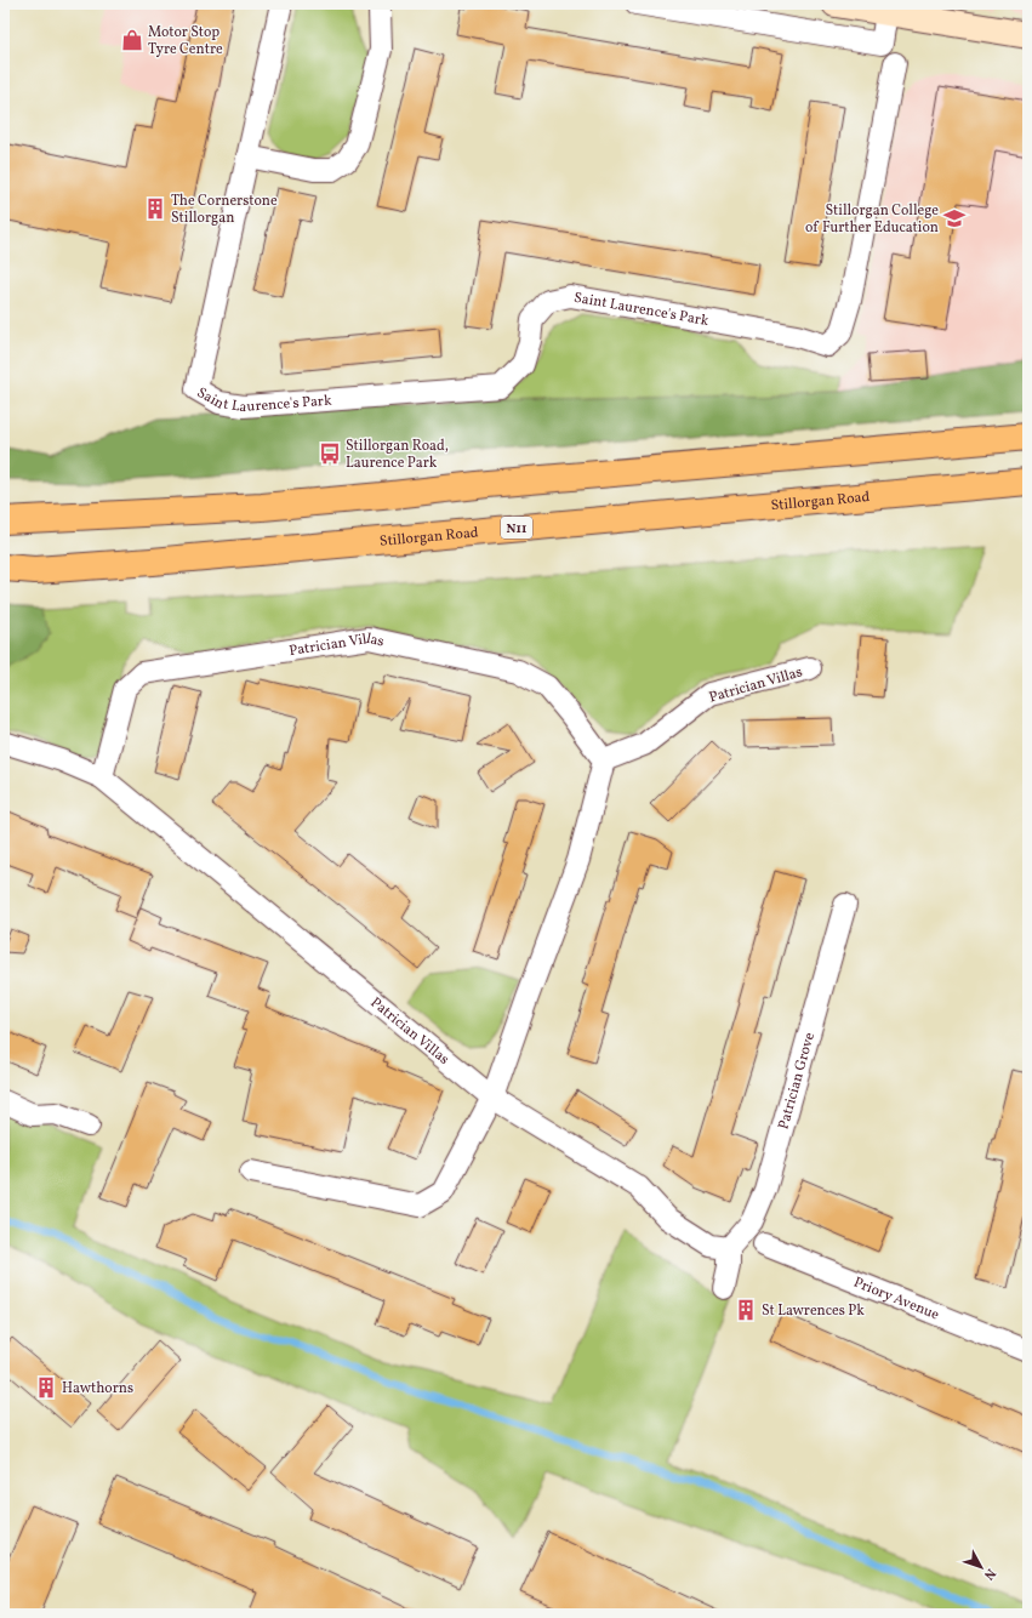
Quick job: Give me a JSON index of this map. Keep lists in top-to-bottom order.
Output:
{
  "streets": {
    "highway": ["Stillorgan Road", "N11"],
    "street": [
      "Saint Laurence's Park",
      "Patrician Villas",
      "Patrician Grove",
      "Priory Avenue"
    ]
  },
  "crossings": [
    ["Patrician Villas", "Patrician Grove"]
  ],
  "places": {
    "shop": ["Motor Stop Tyre Centre"],
    "building": ["The Cornerstone Stillorgan", "St Lawrences Pk", "Hawthorns"],
    "school or university": ["Stillorgan College of Further Education"],
    "bus stop": ["Stillorgan Road, Laurence Park"]
  },
  "north": "bottom right"
}
